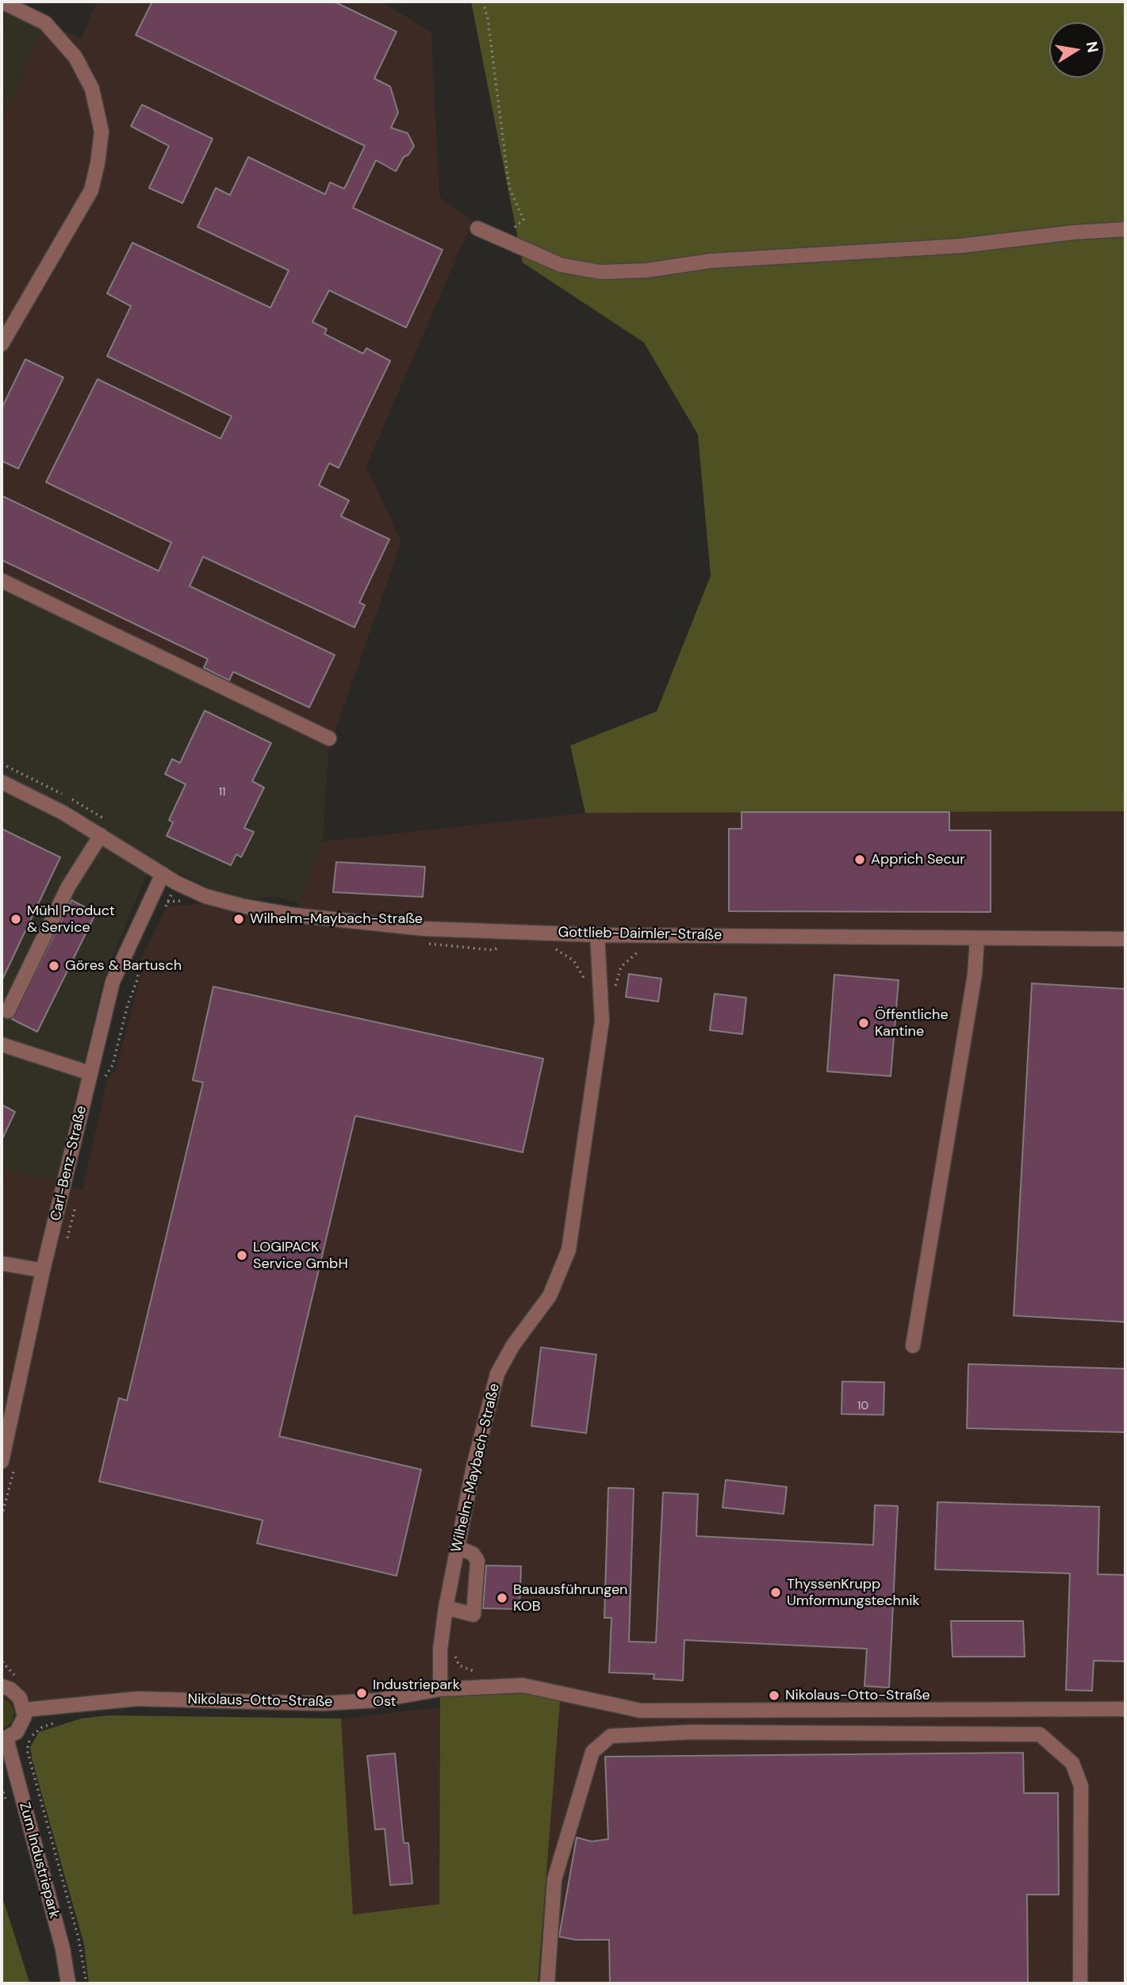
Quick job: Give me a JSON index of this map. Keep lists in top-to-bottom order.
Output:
{
  "streets": {
    "street": [
      "Gottlieb-Daimler-Straße",
      "Carl-Benz-Straße",
      "Wilhelm-Maybach-Straße",
      "Nikolaus-Otto-Straße",
      "Zum Industriepark"
    ]
  },
  "crossings": [
    ["Gottlieb-Daimler-Straße", "Carl-Benz-Straße"],
    ["Gottlieb-Daimler-Straße", "Wilhelm-Maybach-Straße"],
    ["Wilhelm-Maybach-Straße", "Nikolaus-Otto-Straße"]
  ],
  "places": [
    "Apprich Secur",
    "Mühl Product & Service",
    "Wilhelm-Maybach-Straße",
    "Göres & Bartusch",
    "Öffentliche Kantine",
    "LOGIPACK Service GmbH",
    "ThyssenKrupp Umformungstechnik",
    "Bauausführungen KOB",
    "Industriepark Ost",
    "Nikolaus-Otto-Straße"
  ],
  "house_numbers": ["11", "10"],
  "north": "right"
}
